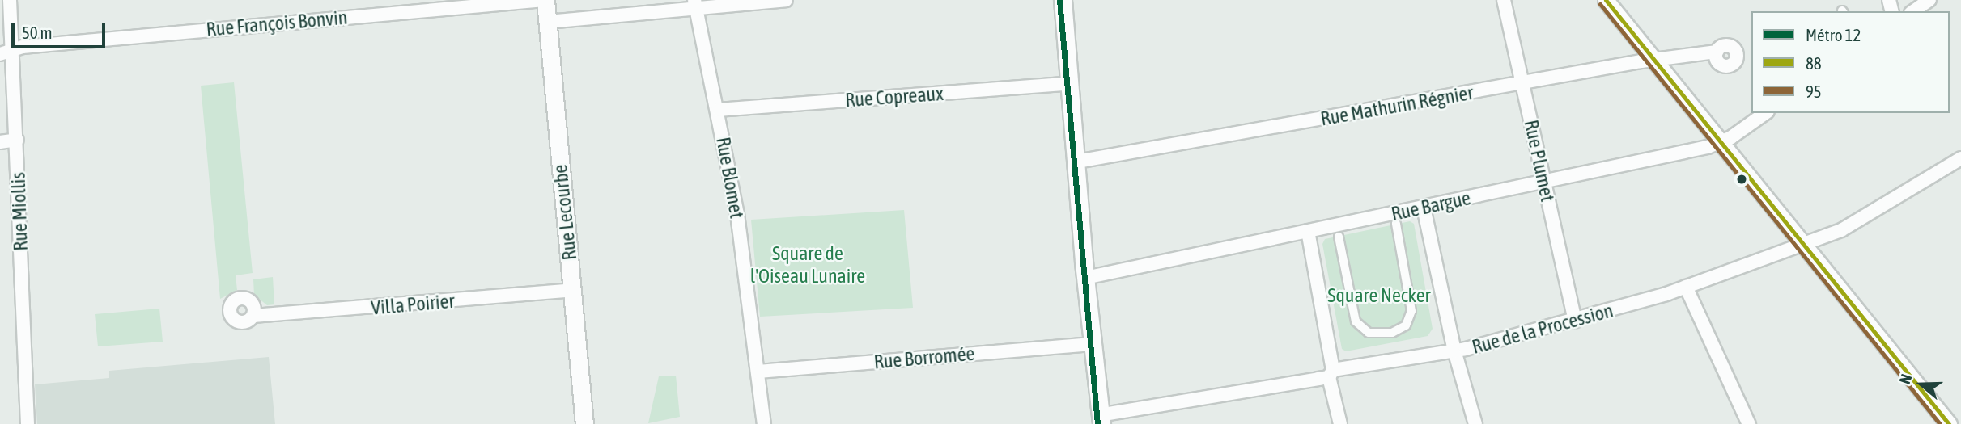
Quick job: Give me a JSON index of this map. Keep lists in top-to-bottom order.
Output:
{
  "streets": {
    "main road": ["Rue Lecourbe"],
    "street": [
      "Rue François Bonvin",
      "Rue Copreaux",
      "Rue Mathurin Régnier",
      "Rue Plumet",
      "Rue Blomet",
      "Rue Bargue",
      "Rue Miollis",
      "Villa Poirier",
      "Rue de la Procession",
      "Rue Borromée"
    ]
  },
  "crossings": [
    ["Rue François Bonvin", "Rue Miollis"],
    ["Rue François Bonvin", "Rue Lecourbe"],
    ["Rue Copreaux", "Rue Blomet"],
    ["Rue Mathurin Régnier", "Rue Plumet"],
    ["Rue Plumet", "Rue Bargue"],
    ["Rue Plumet", "Rue de la Procession"],
    ["Rue Blomet", "Rue Borromée"],
    ["Rue Lecourbe", "Villa Poirier"]
  ],
  "parks": ["Square de l'Oiseau Lunaire", "Square Necker"],
  "lines": ["metro line 12", "transit line 88", "transit line 95"],
  "legend": ["Métro 12", "88", "95"],
  "scale_bar": "50 m",
  "north": "left"
}
